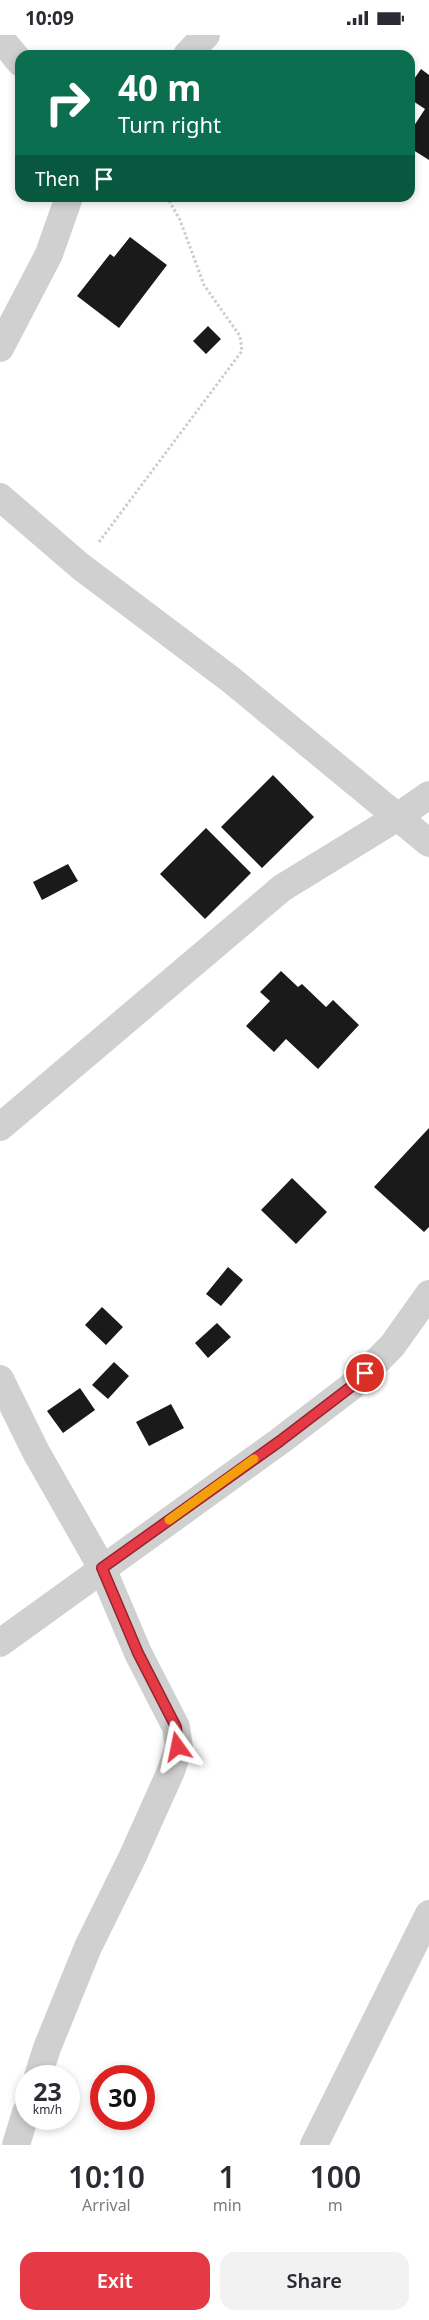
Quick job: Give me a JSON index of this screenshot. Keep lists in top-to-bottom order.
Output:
{
  "page": {
    "status": "10:09",
    "turn": ["40 m", "Turn right"],
    "then": "Then",
    "speed": "23 km/h",
    "limit": "30",
    "eta": [
      "10:10",
      "Arrival",
      "1",
      "min",
      "100",
      "m"
    ],
    "buttons": ["Exit", "Share"]
  }
}
